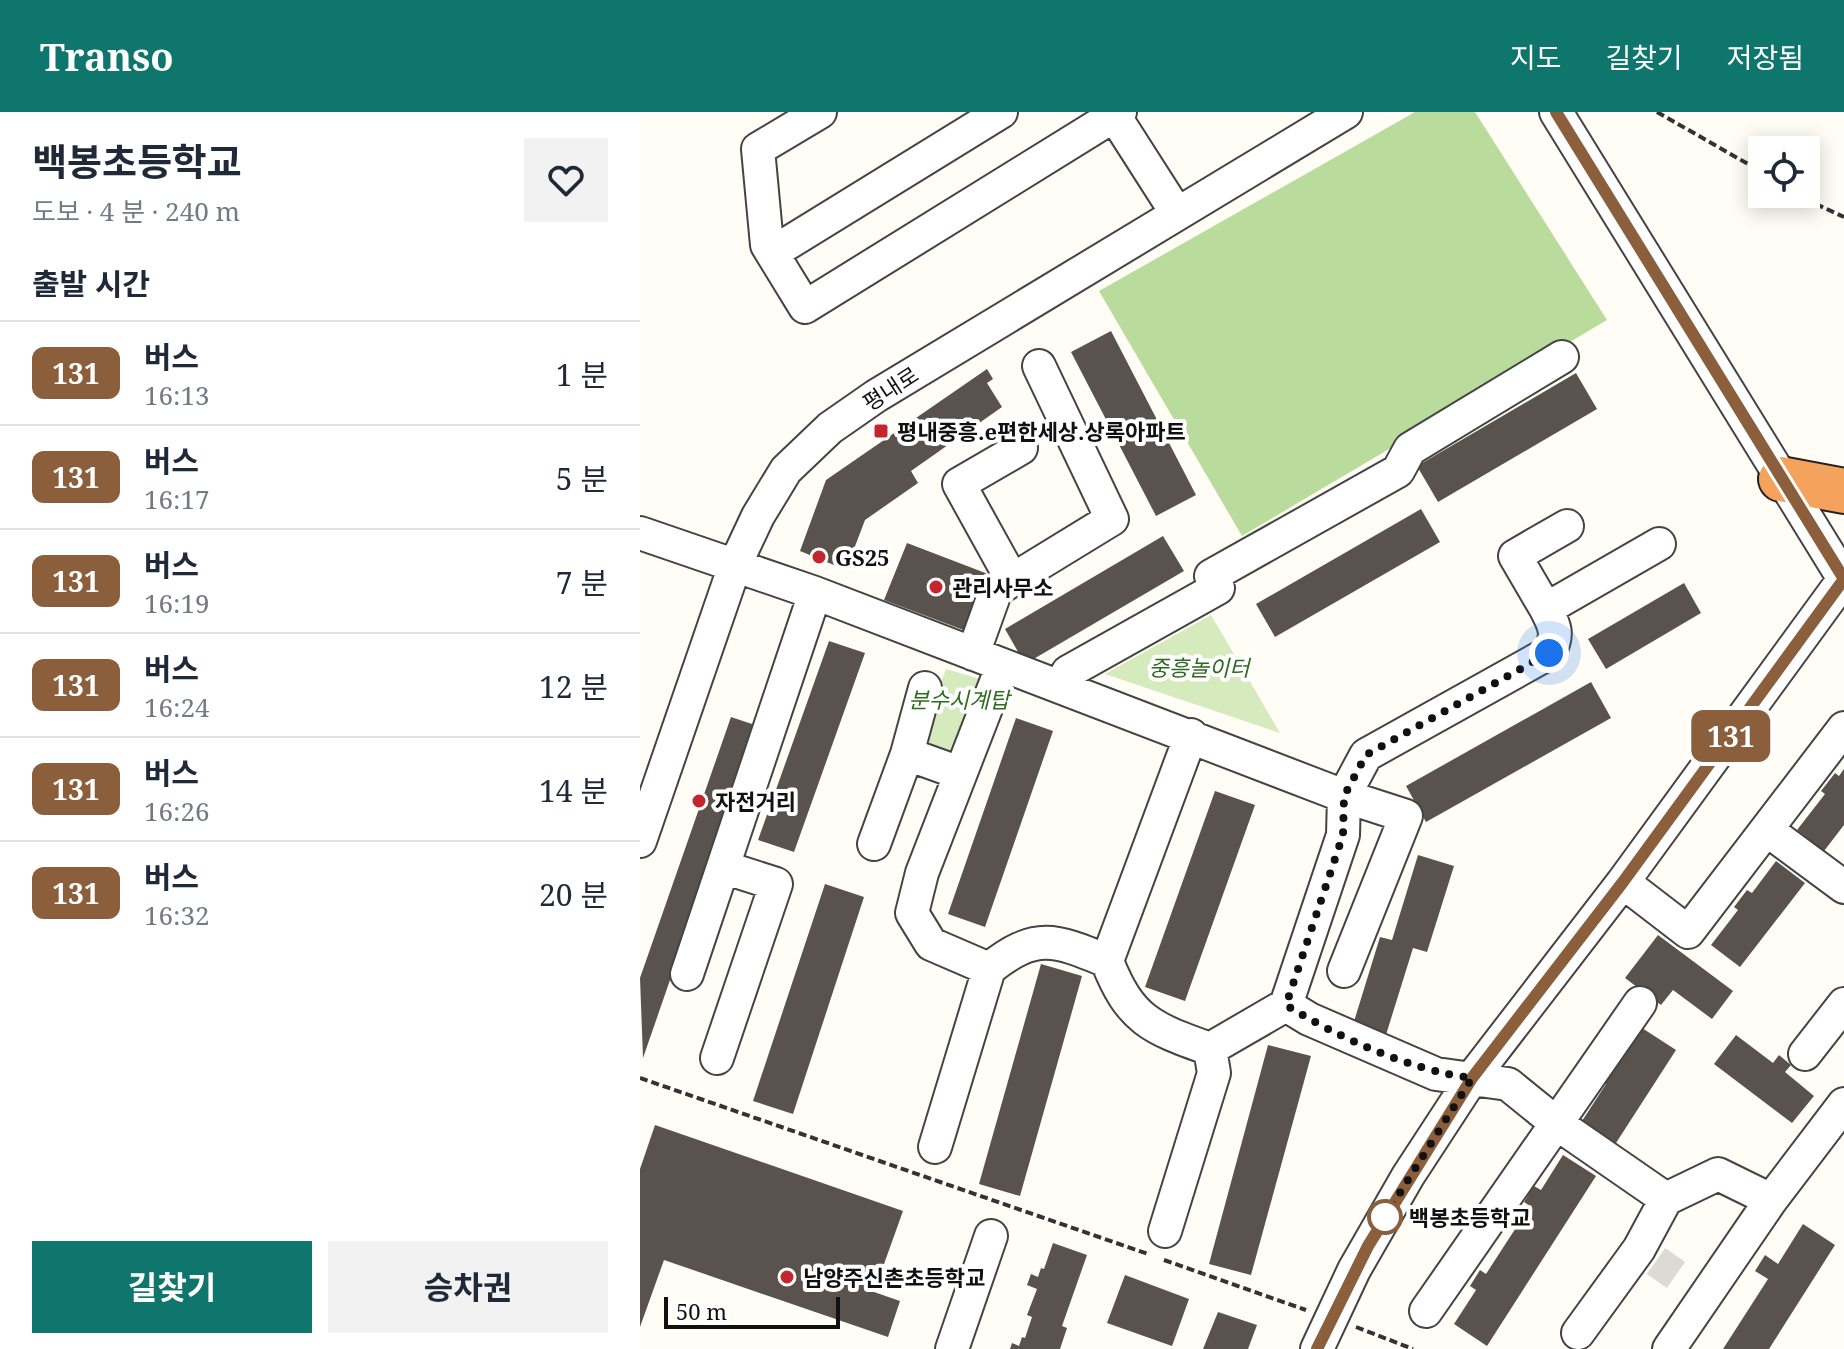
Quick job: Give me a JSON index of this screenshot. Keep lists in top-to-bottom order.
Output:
{
  "streets": {
    "street": ["평내로"]
  },
  "parks": ["중흥놀이터", "분수시계탑"],
  "places": {
    "transit": ["평내중흥.e편한세상.상록아파트"],
    "other": [
      "GS25",
      "관리사무소",
      "자전거리",
      "백봉초등학교",
      "남양주신촌초등학교"
    ]
  },
  "lines": ["bus line 131"],
  "scale_bar": "50 m",
  "page": {
    "header": "Transo",
    "nav": ["지도", "길찾기", "저장됨"],
    "heading": [
      ["백봉초등학교", "도보 · 4 분 · 240 m"],
      "출발 시간"
    ],
    "on_map": "131",
    "list": [
      {
        "mark": "131",
        "name": "버스",
        "note": "16:13",
        "value": "1 분"
      },
      {
        "mark": "131",
        "name": "버스",
        "note": "16:17",
        "value": "5 분"
      },
      {
        "mark": "131",
        "name": "버스",
        "note": "16:19",
        "value": "7 분"
      },
      {
        "mark": "131",
        "name": "버스",
        "note": "16:24",
        "value": "12 분"
      },
      {
        "mark": "131",
        "name": "버스",
        "note": "16:26",
        "value": "14 분"
      },
      {
        "mark": "131",
        "name": "버스",
        "note": "16:32",
        "value": "20 분"
      }
    ],
    "buttons": ["길찾기", "승차권"],
    "scale": "50 m"
  }
}
